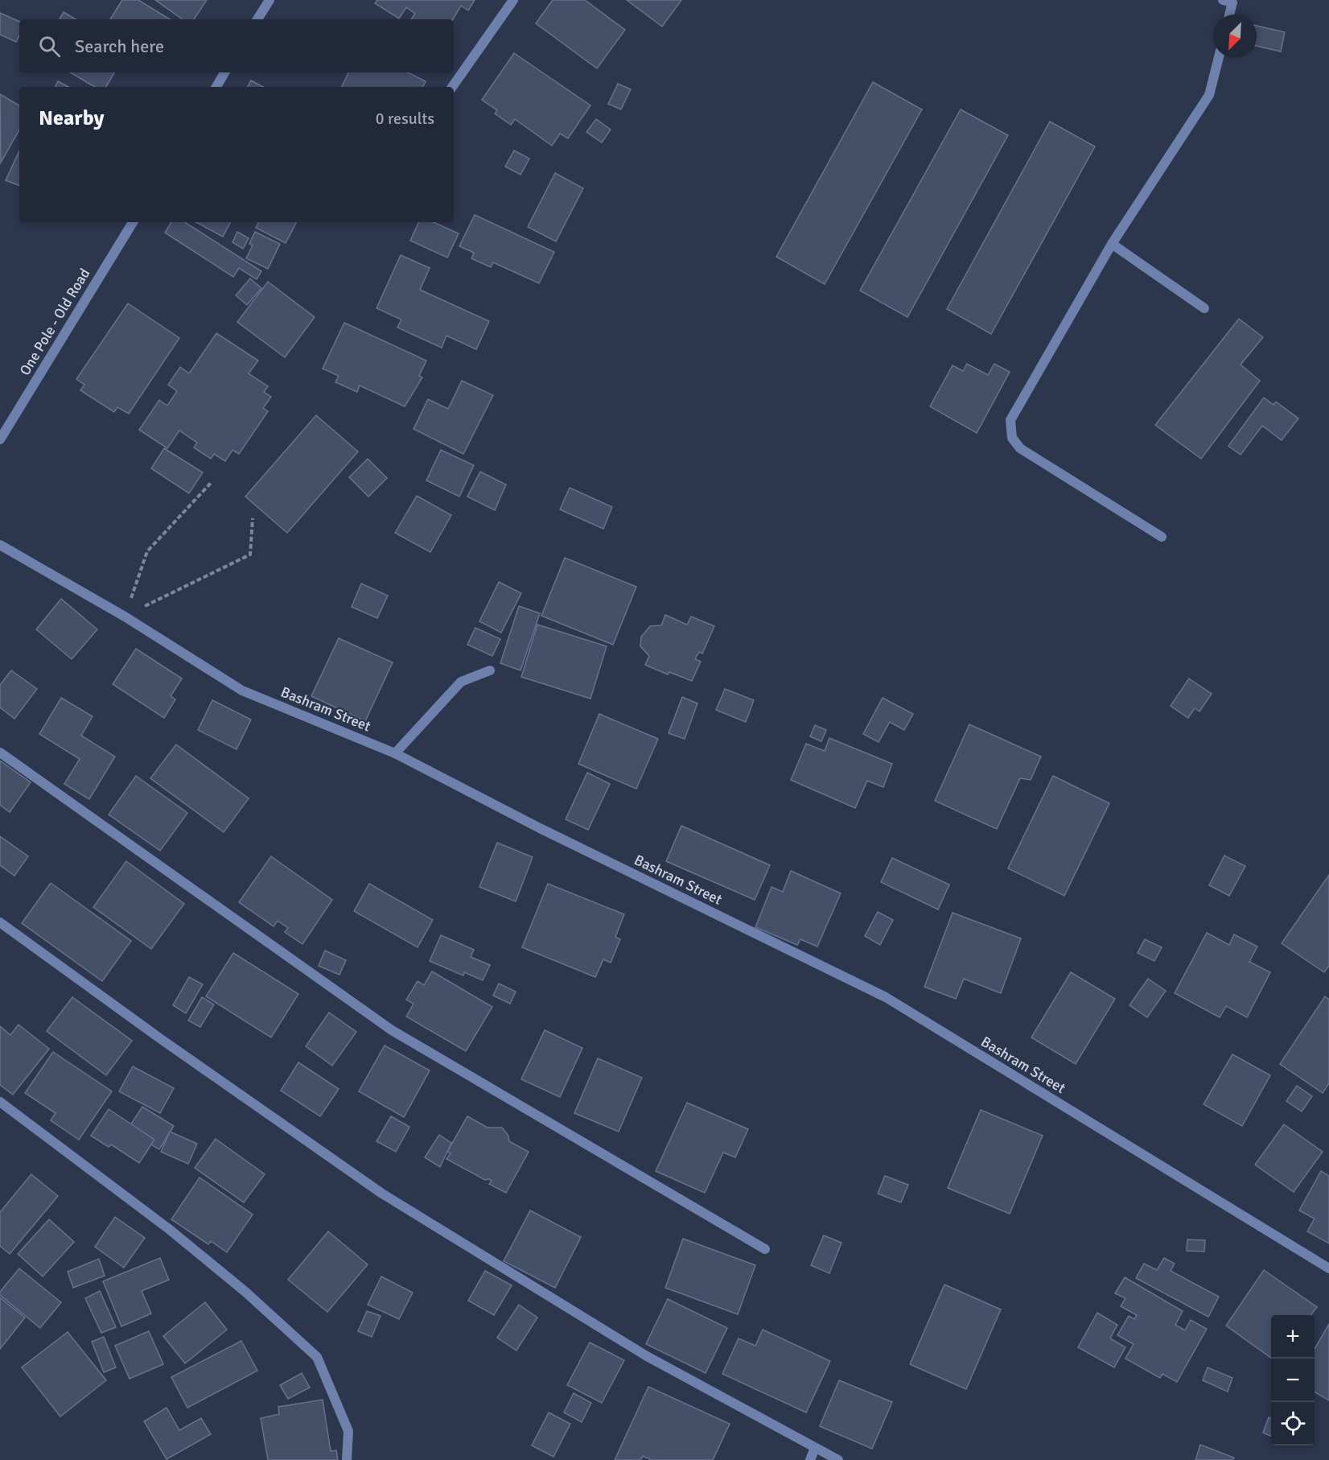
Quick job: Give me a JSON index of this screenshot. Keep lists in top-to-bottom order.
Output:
{
  "streets": {
    "street": ["One Pole - Old Road", "Bashram Street"]
  },
  "north": "bottom left",
  "page": {
    "search": "Search here",
    "heading": ["Nearby", "0 results"],
    "map_buttons": ["+", "−"]
  }
}
